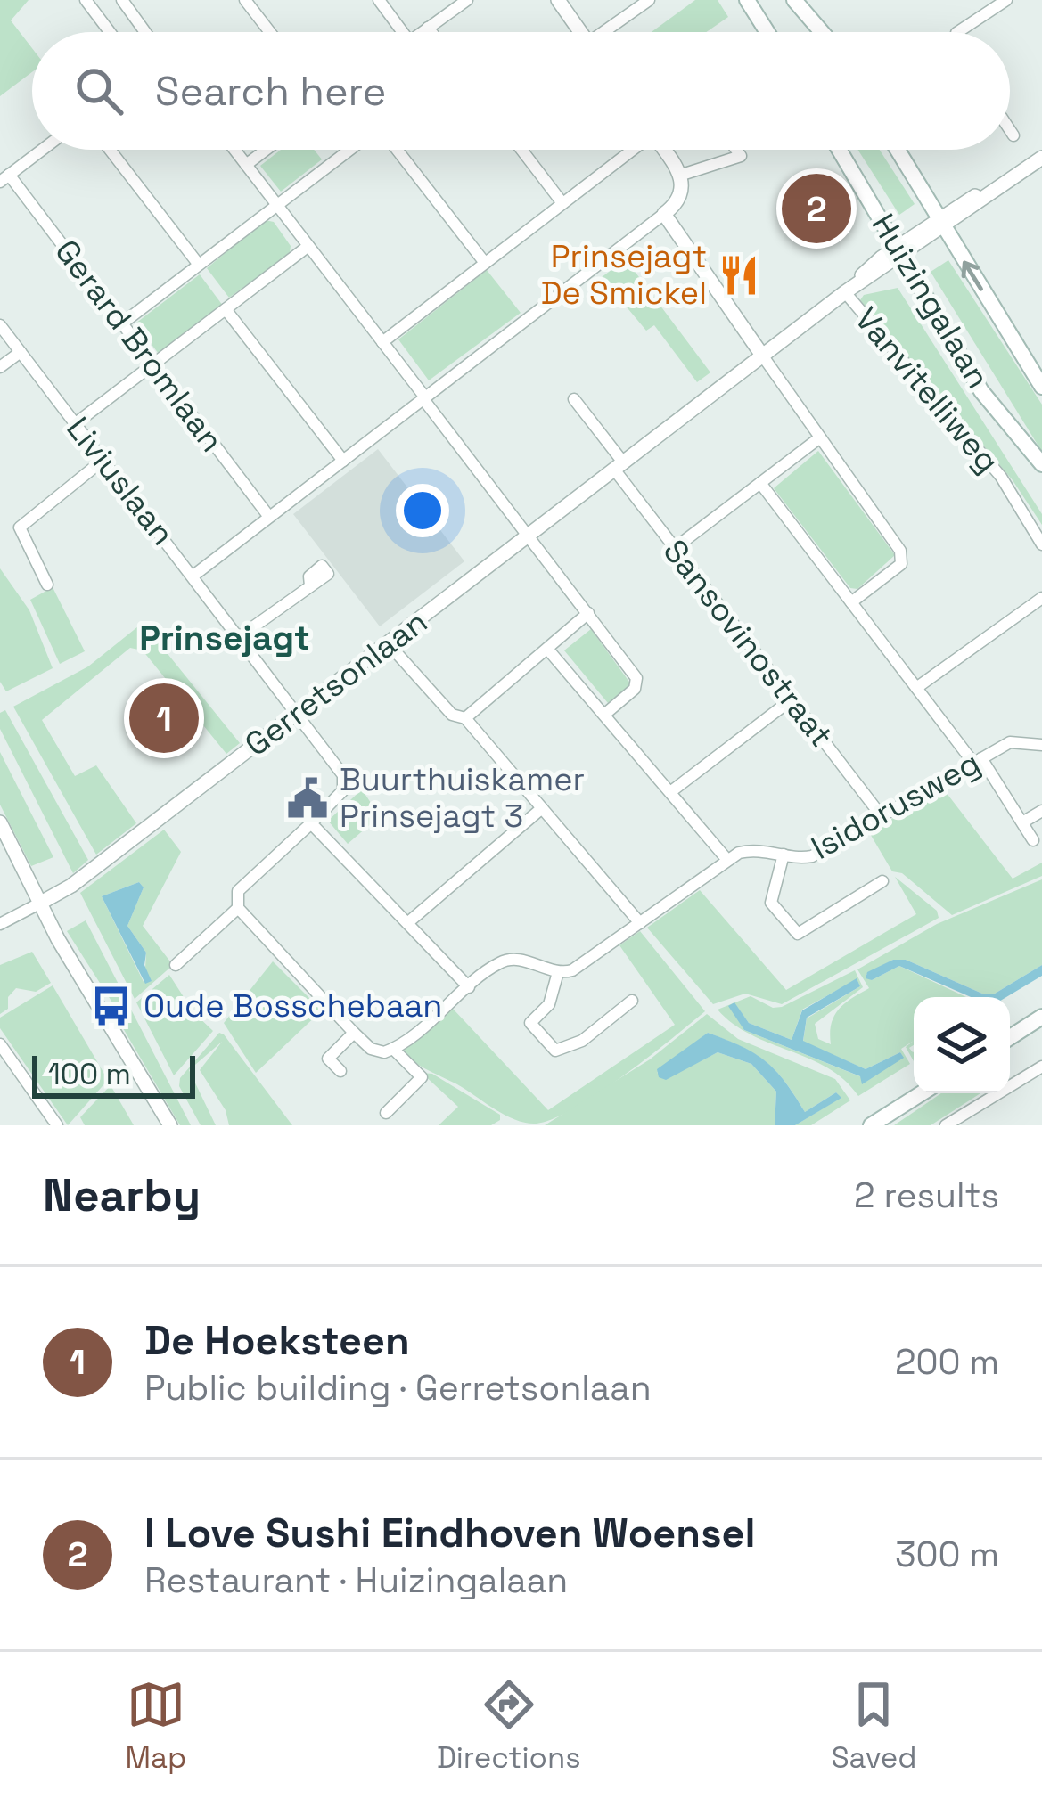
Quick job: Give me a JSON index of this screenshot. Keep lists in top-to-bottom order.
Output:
{
  "streets": {
    "main road": ["Huizingalaan"],
    "street": [
      "Gerard Bromlaan",
      "Vanvitelliweg",
      "Liviuslaan",
      "Sansovinostraat",
      "Gerretsonlaan",
      "Isidorusweg"
    ]
  },
  "crossings": [
    ["Huizingalaan", "Gerretsonlaan"],
    ["Vanvitelliweg", "Gerretsonlaan"],
    ["Liviuslaan", "Gerretsonlaan"],
    ["Sansovinostraat", "Gerretsonlaan"],
    ["Sansovinostraat", "Isidorusweg"]
  ],
  "districts": ["Prinsejagt"],
  "places": {
    "restaurant": ["Prinsejagt De Smickel"],
    "public building": ["Buurthuiskamer Prinsejagt 3"],
    "bus stop": ["Oude Bosschebaan"]
  },
  "scale_bar": "100 m",
  "page": {
    "search": "Search here",
    "pins": ["2", "1"],
    "scale": "100 m",
    "heading": ["Nearby", "2 results"],
    "list": [
      {
        "mark": "1",
        "name": "De Hoeksteen",
        "note": "Public building · Gerretsonlaan",
        "value": "200 m"
      },
      {
        "mark": "2",
        "name": "I Love Sushi Eindhoven Woensel",
        "note": "Restaurant · Huizingalaan",
        "value": "300 m"
      }
    ],
    "nav": ["Map", "Directions", "Saved"]
  }
}
